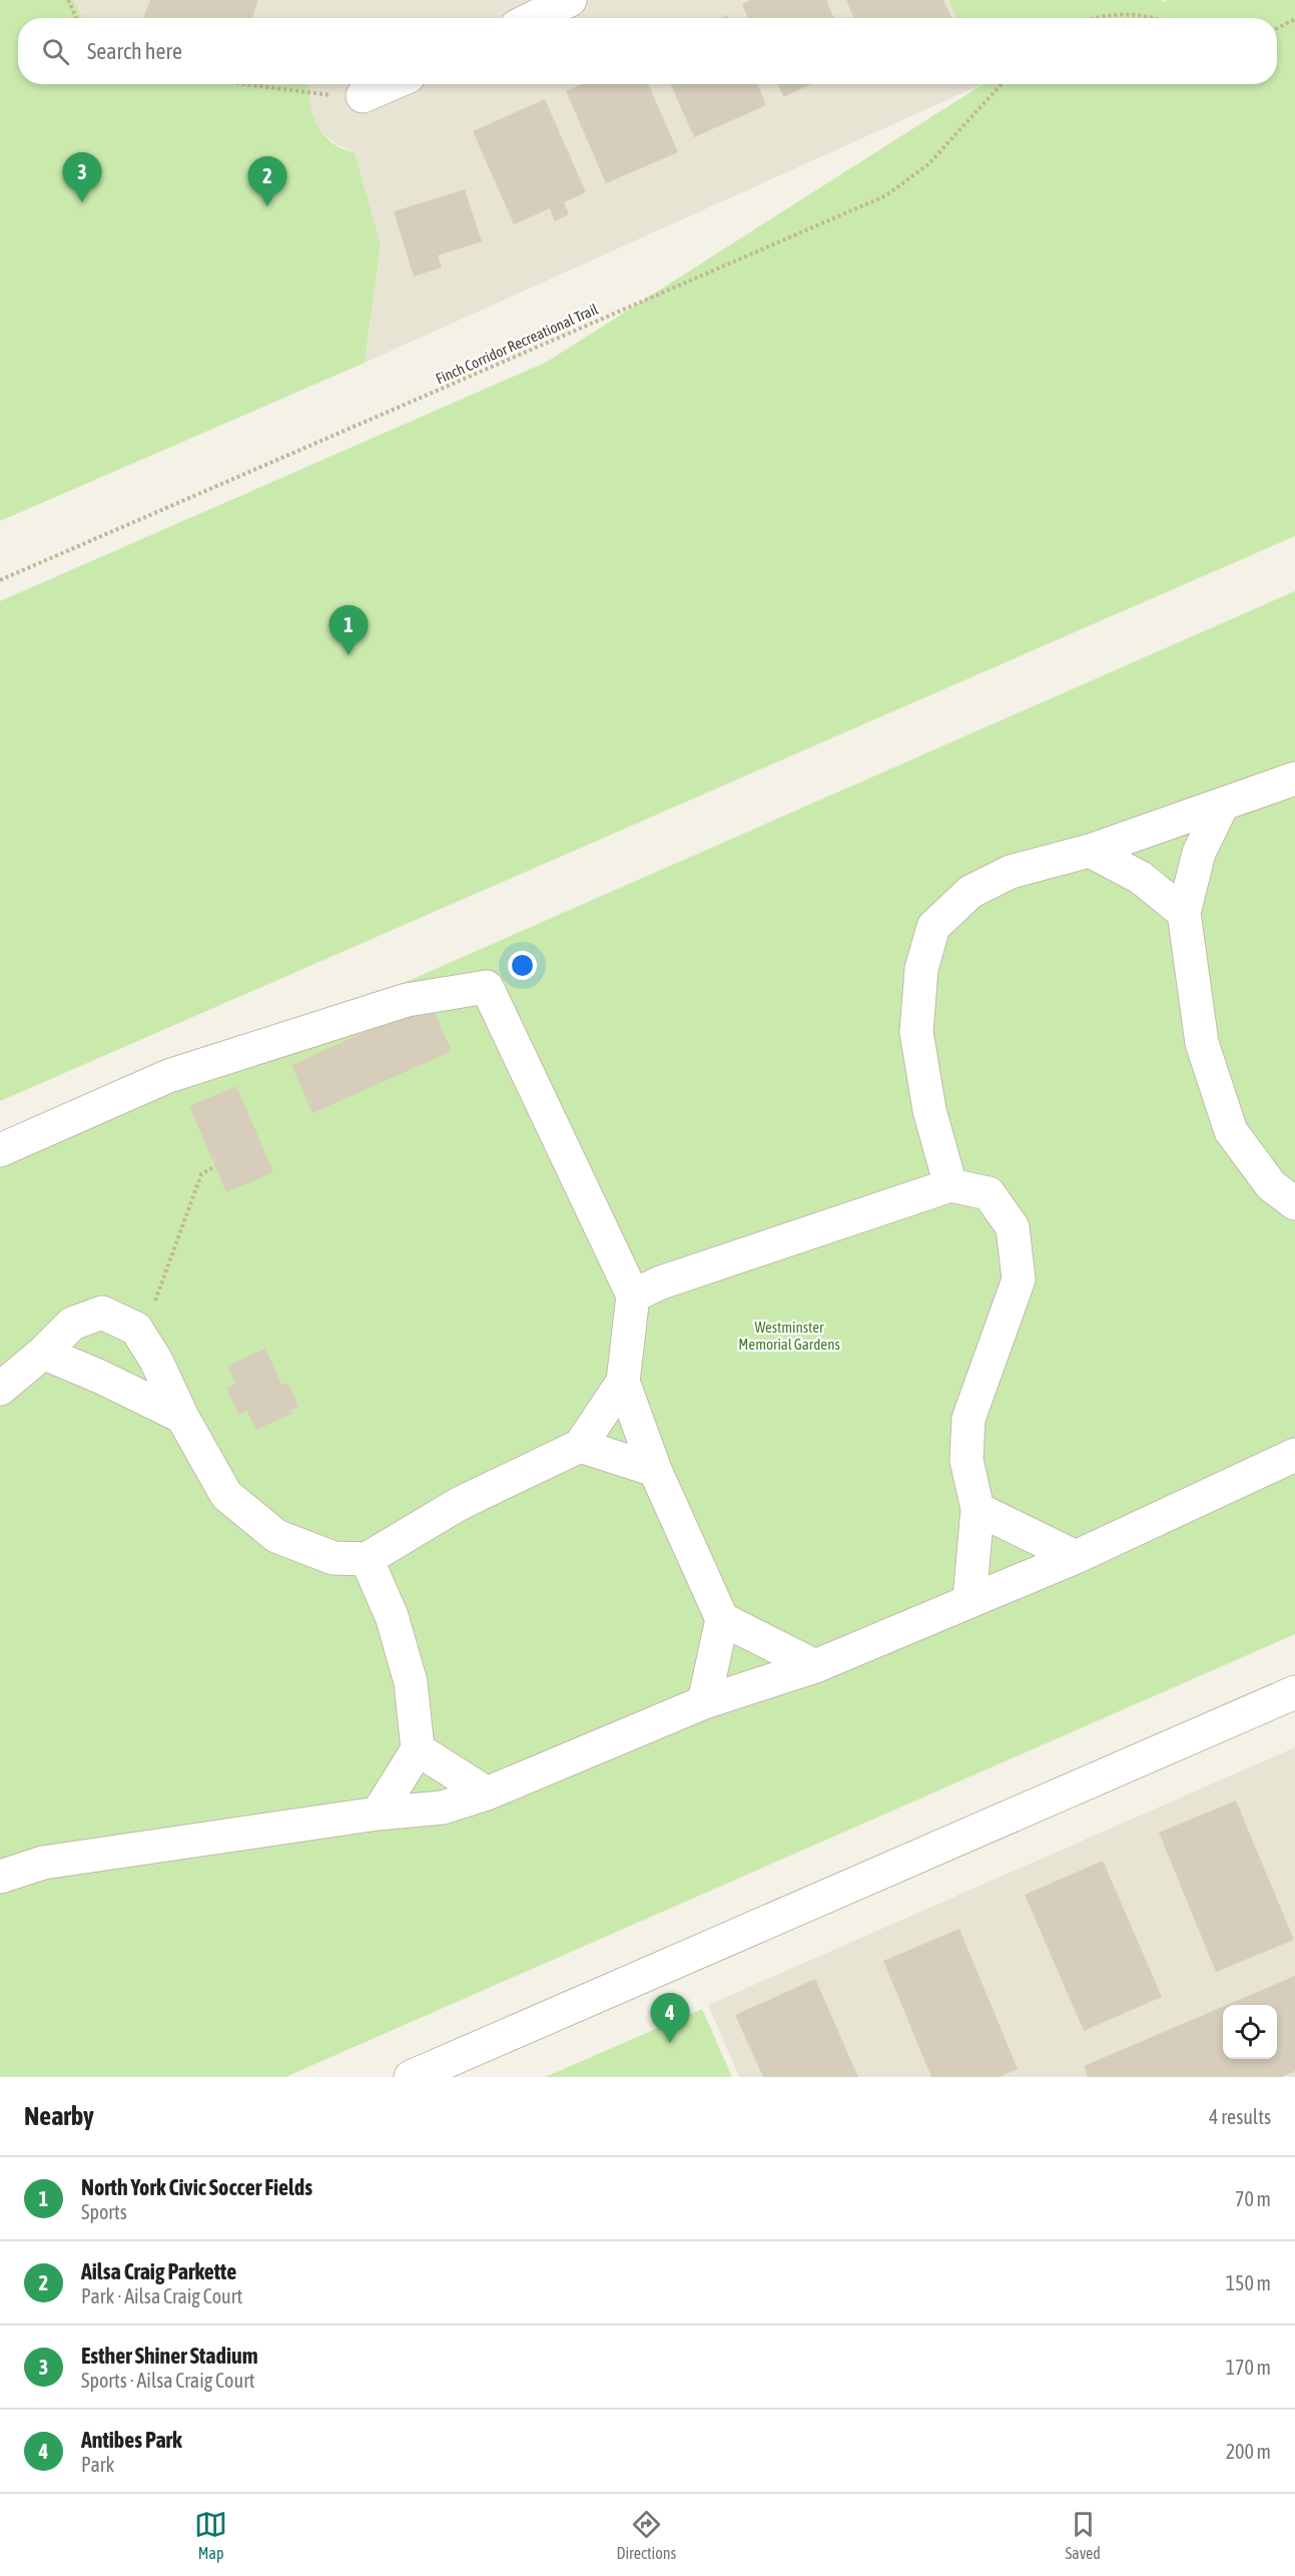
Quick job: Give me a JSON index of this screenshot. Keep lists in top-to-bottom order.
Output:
{
  "streets": {
    "path": ["Finch Corridor Recreational Trail"]
  },
  "parks": ["Westminster Memorial Gardens"],
  "page": {
    "search": "Search here",
    "pins": [
      "3",
      "2",
      "1",
      "4"
    ],
    "heading": ["Nearby", "4 results"],
    "list": [
      {
        "mark": "1",
        "name": "North York Civic Soccer Fields",
        "note": "Sports",
        "value": "70 m"
      },
      {
        "mark": "2",
        "name": "Ailsa Craig Parkette",
        "note": "Park · Ailsa Craig Court",
        "value": "150 m"
      },
      {
        "mark": "3",
        "name": "Esther Shiner Stadium",
        "note": "Sports · Ailsa Craig Court",
        "value": "170 m"
      },
      {
        "mark": "4",
        "name": "Antibes Park",
        "note": "Park",
        "value": "200 m"
      }
    ],
    "nav": ["Map", "Directions", "Saved"]
  }
}
